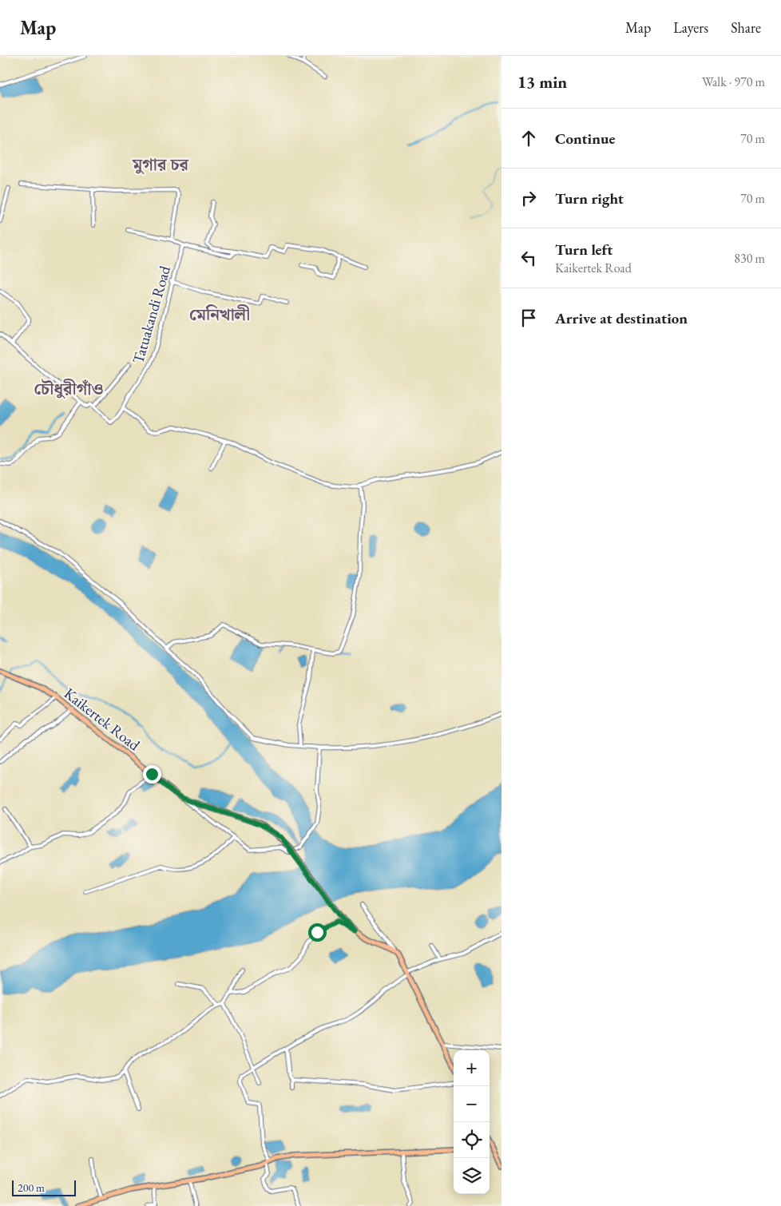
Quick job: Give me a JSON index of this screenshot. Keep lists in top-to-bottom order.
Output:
{
  "streets": {
    "main road": ["Kaikertek Road"],
    "street": ["Tatuakandi Road"]
  },
  "districts": ["মুগার চর", "মেনিখালী", "চৌধুরীগাঁও"],
  "scale_bar": "200 m",
  "page": {
    "header": "Map",
    "nav": ["Map", "Layers", "Share"],
    "heading": ["13 min", "Walk · 970 m"],
    "list": [
      ["Continue", "70 m"],
      ["Turn right", "70 m"],
      ["Turn left", "Kaikertek Road", "830 m"],
      "Arrive at destination"
    ],
    "map_buttons": ["+", "−"],
    "scale": "200 m"
  }
}
